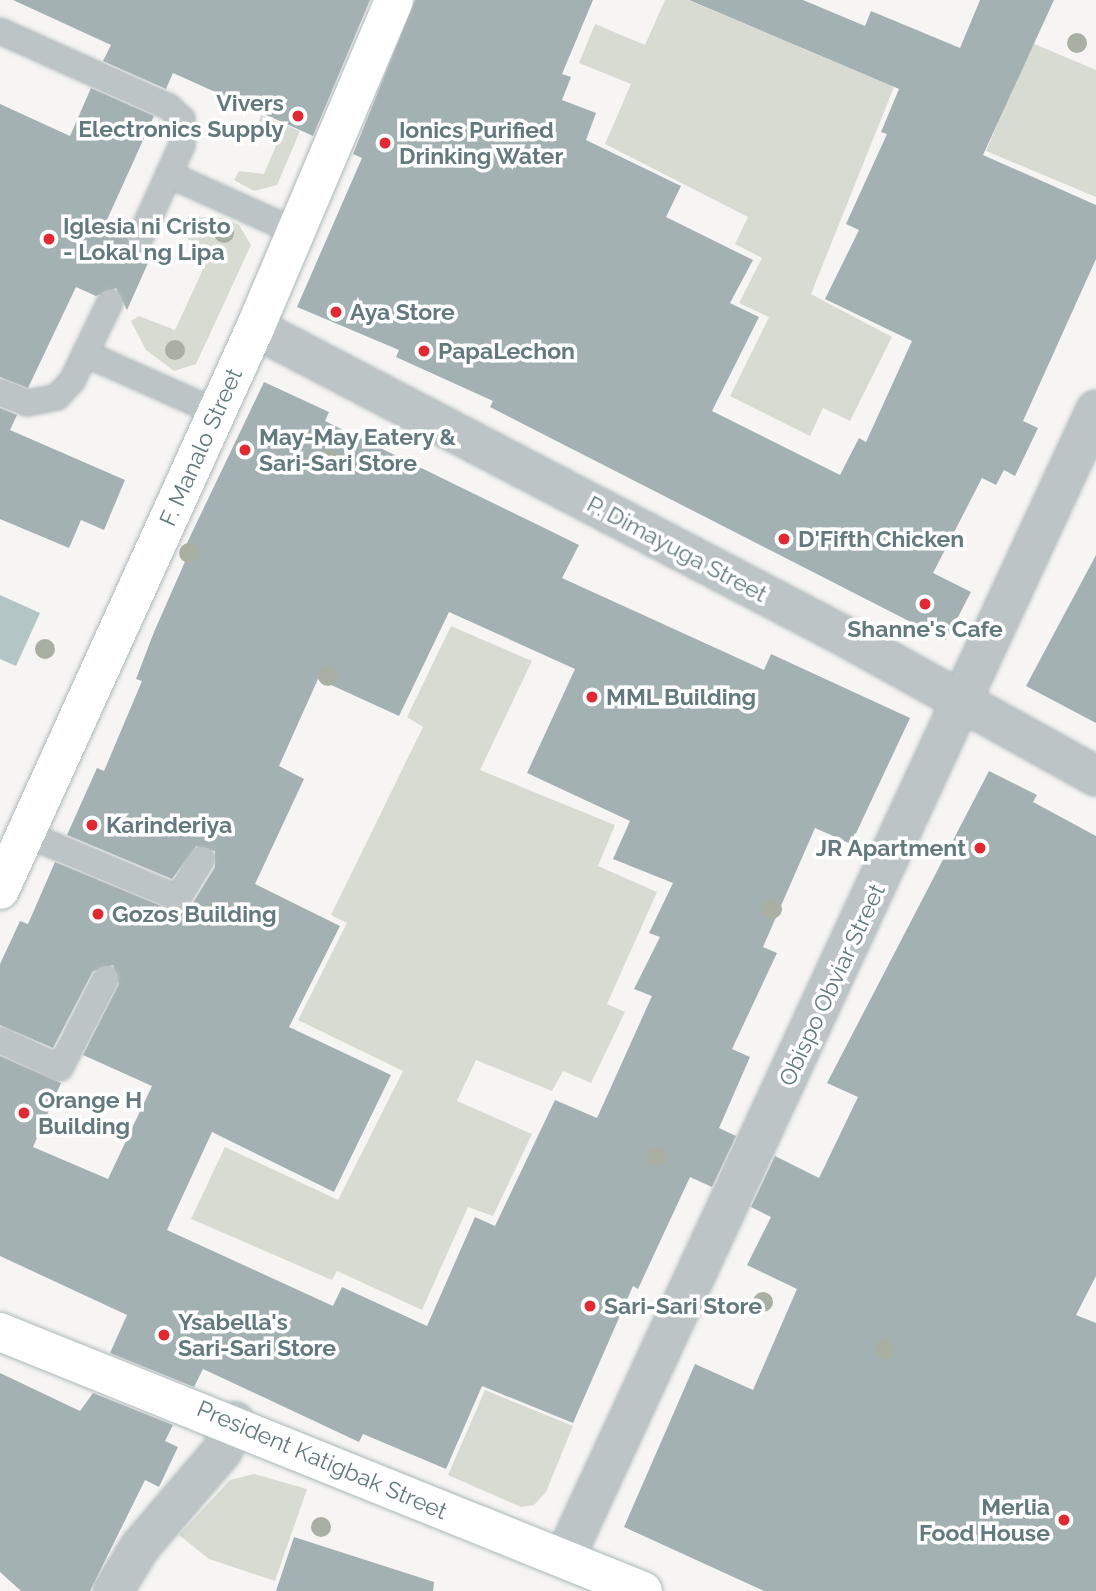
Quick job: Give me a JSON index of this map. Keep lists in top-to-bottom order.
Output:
{
  "streets": {
    "street": [
      "F. Manalo Street",
      "P. Dimayuga Street",
      "Obispo Obviar Street",
      "President Katigbak Street"
    ]
  },
  "crossings": [
    ["F. Manalo Street", "P. Dimayuga Street"],
    ["P. Dimayuga Street", "Obispo Obviar Street"],
    ["Obispo Obviar Street", "President Katigbak Street"]
  ],
  "places": [
    "Vivers Electronics Supply",
    "Ionics Purified Drinking Water",
    "Iglesia ni Cristo - Lokal ng Lipa",
    "Aya Store",
    "PapaLechon",
    "May-May Eatery & Sari-Sari Store",
    "D'Fifth Chicken",
    "Shanne's Cafe",
    "MML Building",
    "Karinderiya",
    "JR Apartment",
    "Gozos Building",
    "Orange H Building",
    "Sari-Sari Store",
    "Ysabella's Sari-Sari Store",
    "Merlia Food House"
  ]
}
